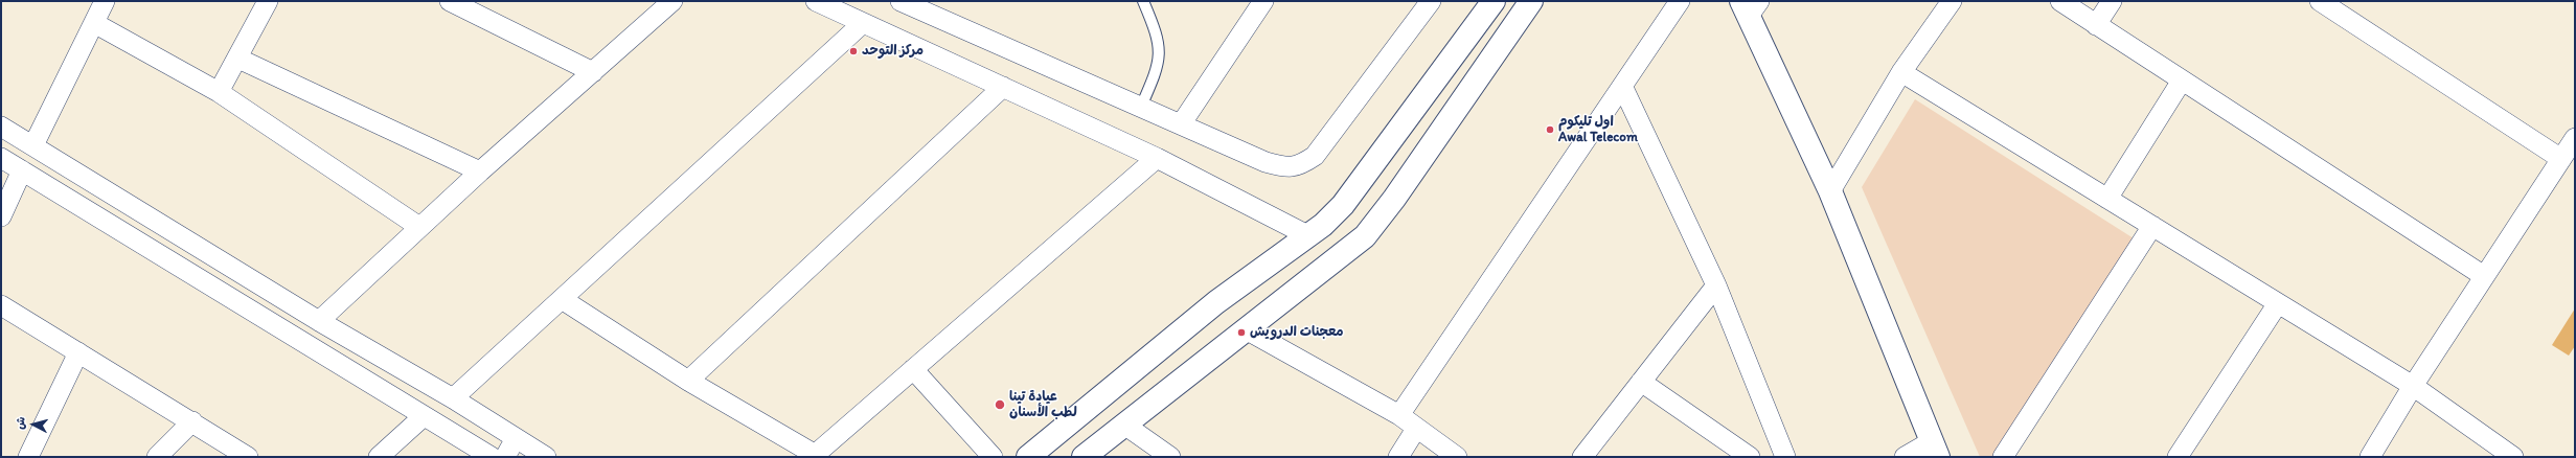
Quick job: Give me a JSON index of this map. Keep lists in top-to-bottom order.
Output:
{
  "places": [
    "مركز التوحد",
    "اول تليكوم Awal Telecom",
    "معجنات الدرويش",
    "عيادة تينا لطب الأسنان"
  ],
  "north": "left"
}
